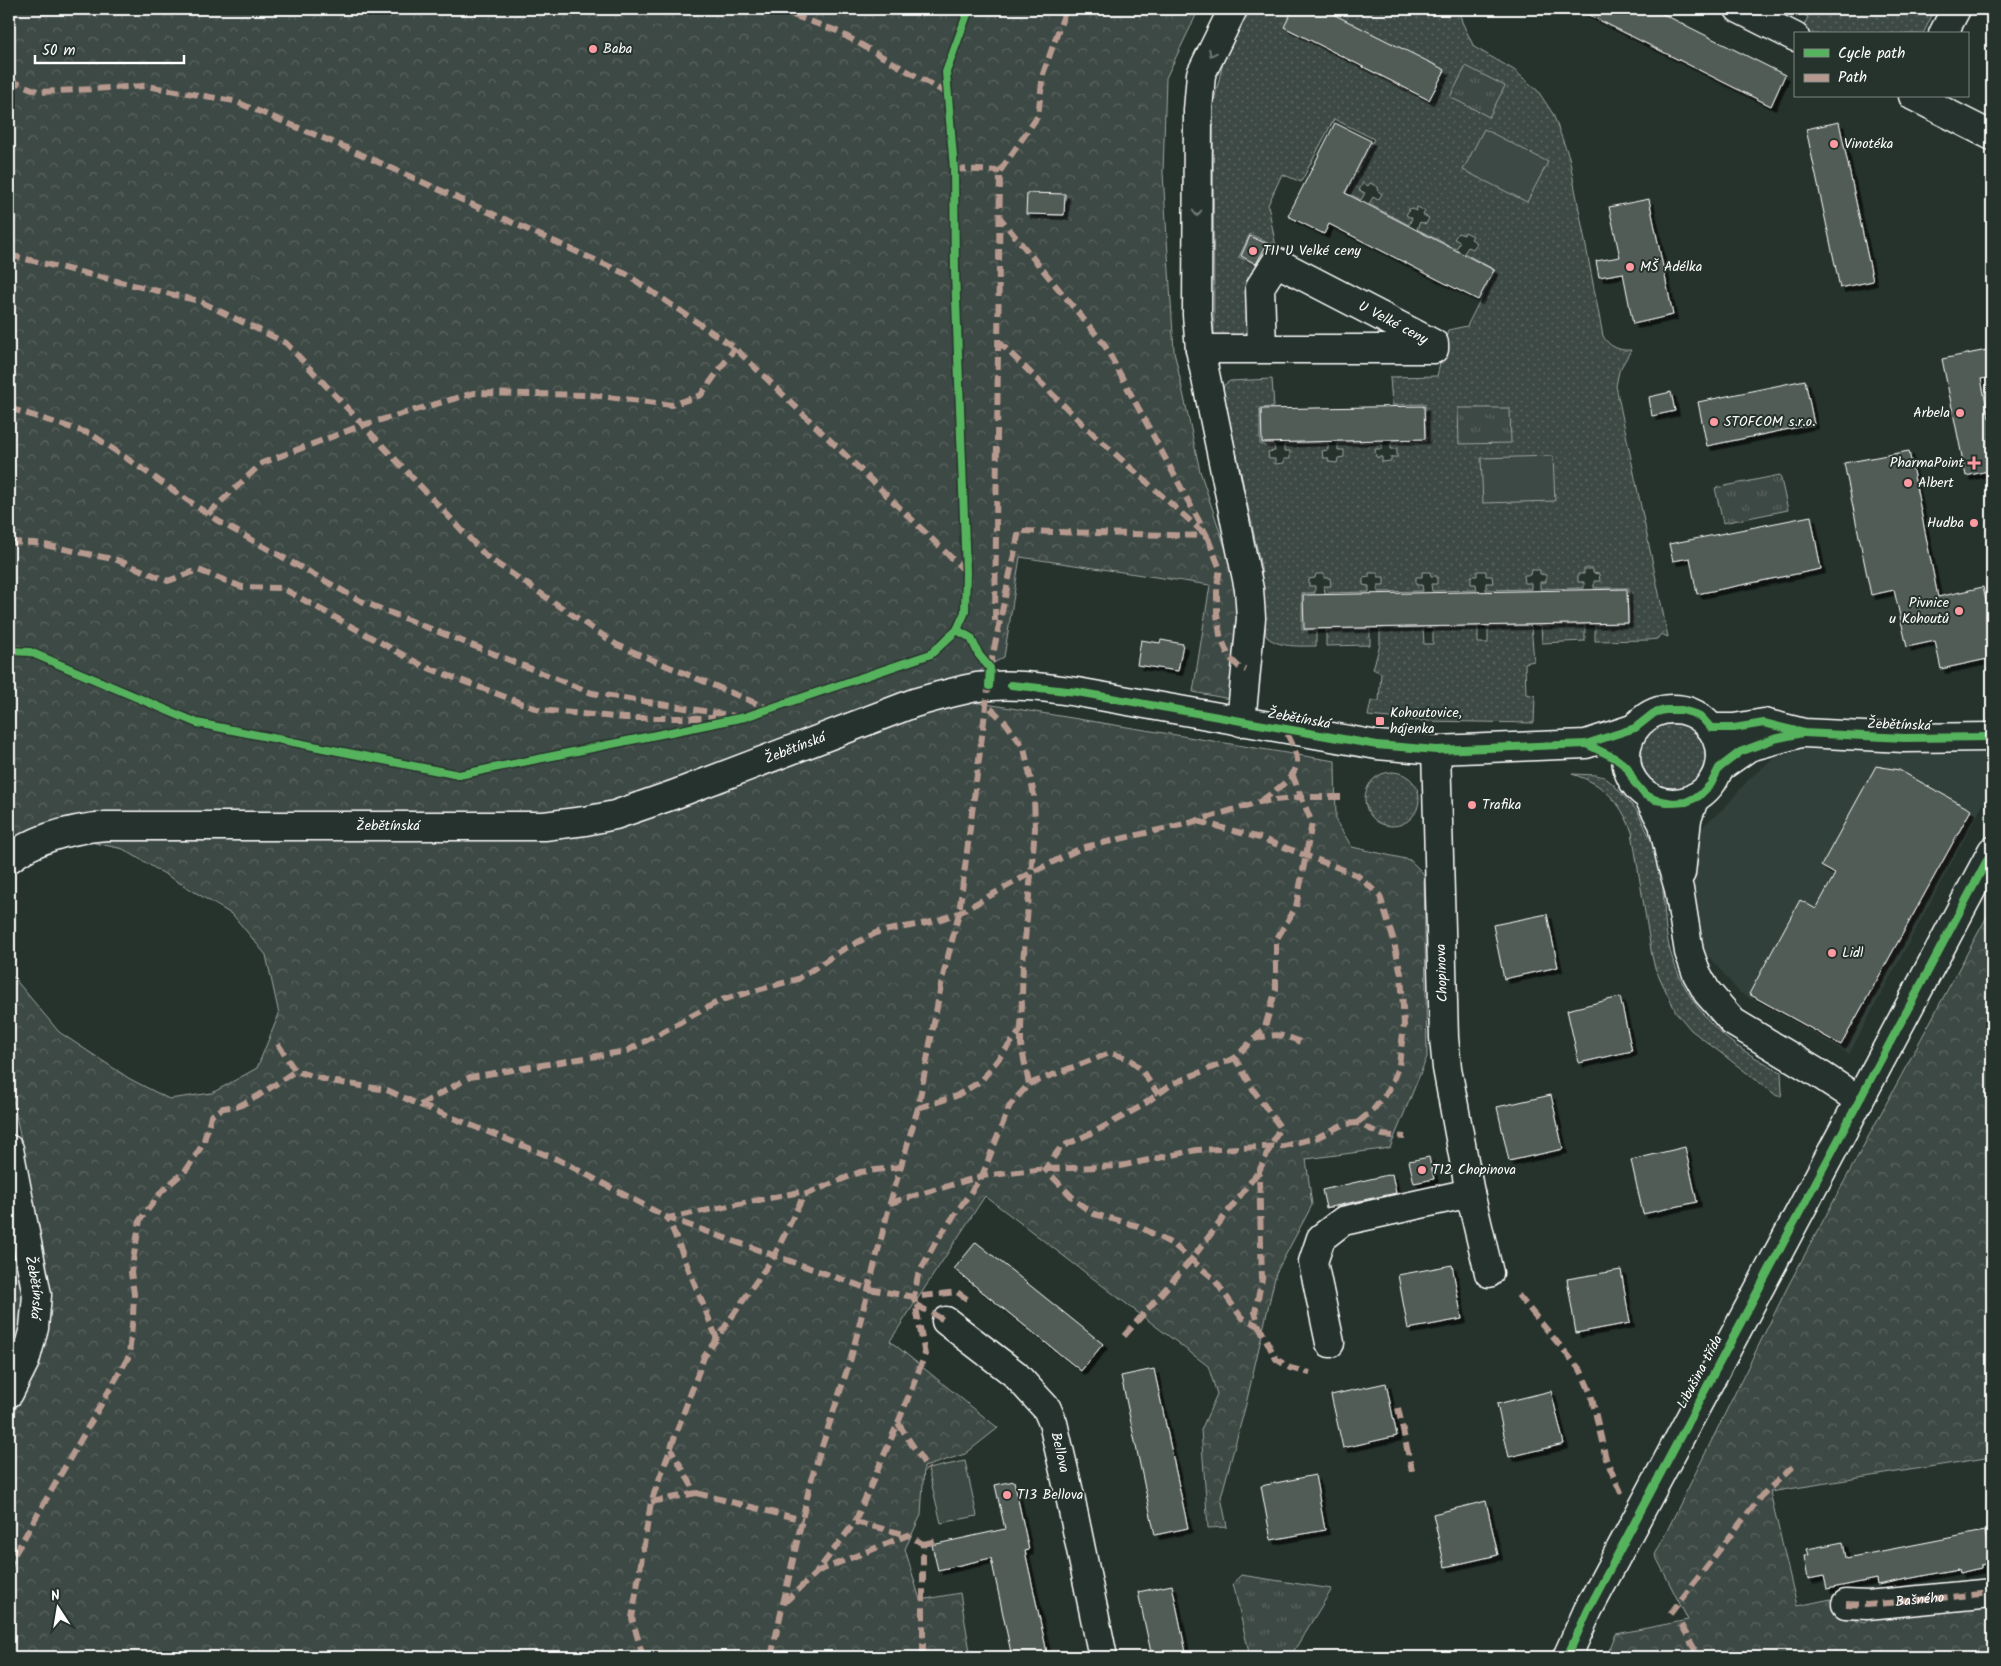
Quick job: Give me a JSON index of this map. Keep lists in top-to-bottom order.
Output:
{
  "streets": {
    "street": [
      "U Velké ceny",
      "Žebětínská",
      "Chopinova",
      "Libušina třída",
      "Bellova",
      "Bašného"
    ]
  },
  "crossings": [
    ["Žebětínská", "Chopinova"]
  ],
  "places": {
    "other": [
      "Baba",
      "Vinotéka",
      "T11 U Velké ceny",
      "MŠ Adélka",
      "Arbela",
      "STOFCOM s.r.o.",
      "Albert",
      "Hudba",
      "Pivnice u Kohoutů",
      "Trafika",
      "Lidl",
      "T12 Chopinova",
      "T13 Bellova"
    ],
    "health": ["PharmaPoint"],
    "transit": ["Kohoutovice, hájenka"]
  },
  "legend": ["Cycle path", "Path"],
  "scale_bar": "50 m",
  "north": "top"
}
